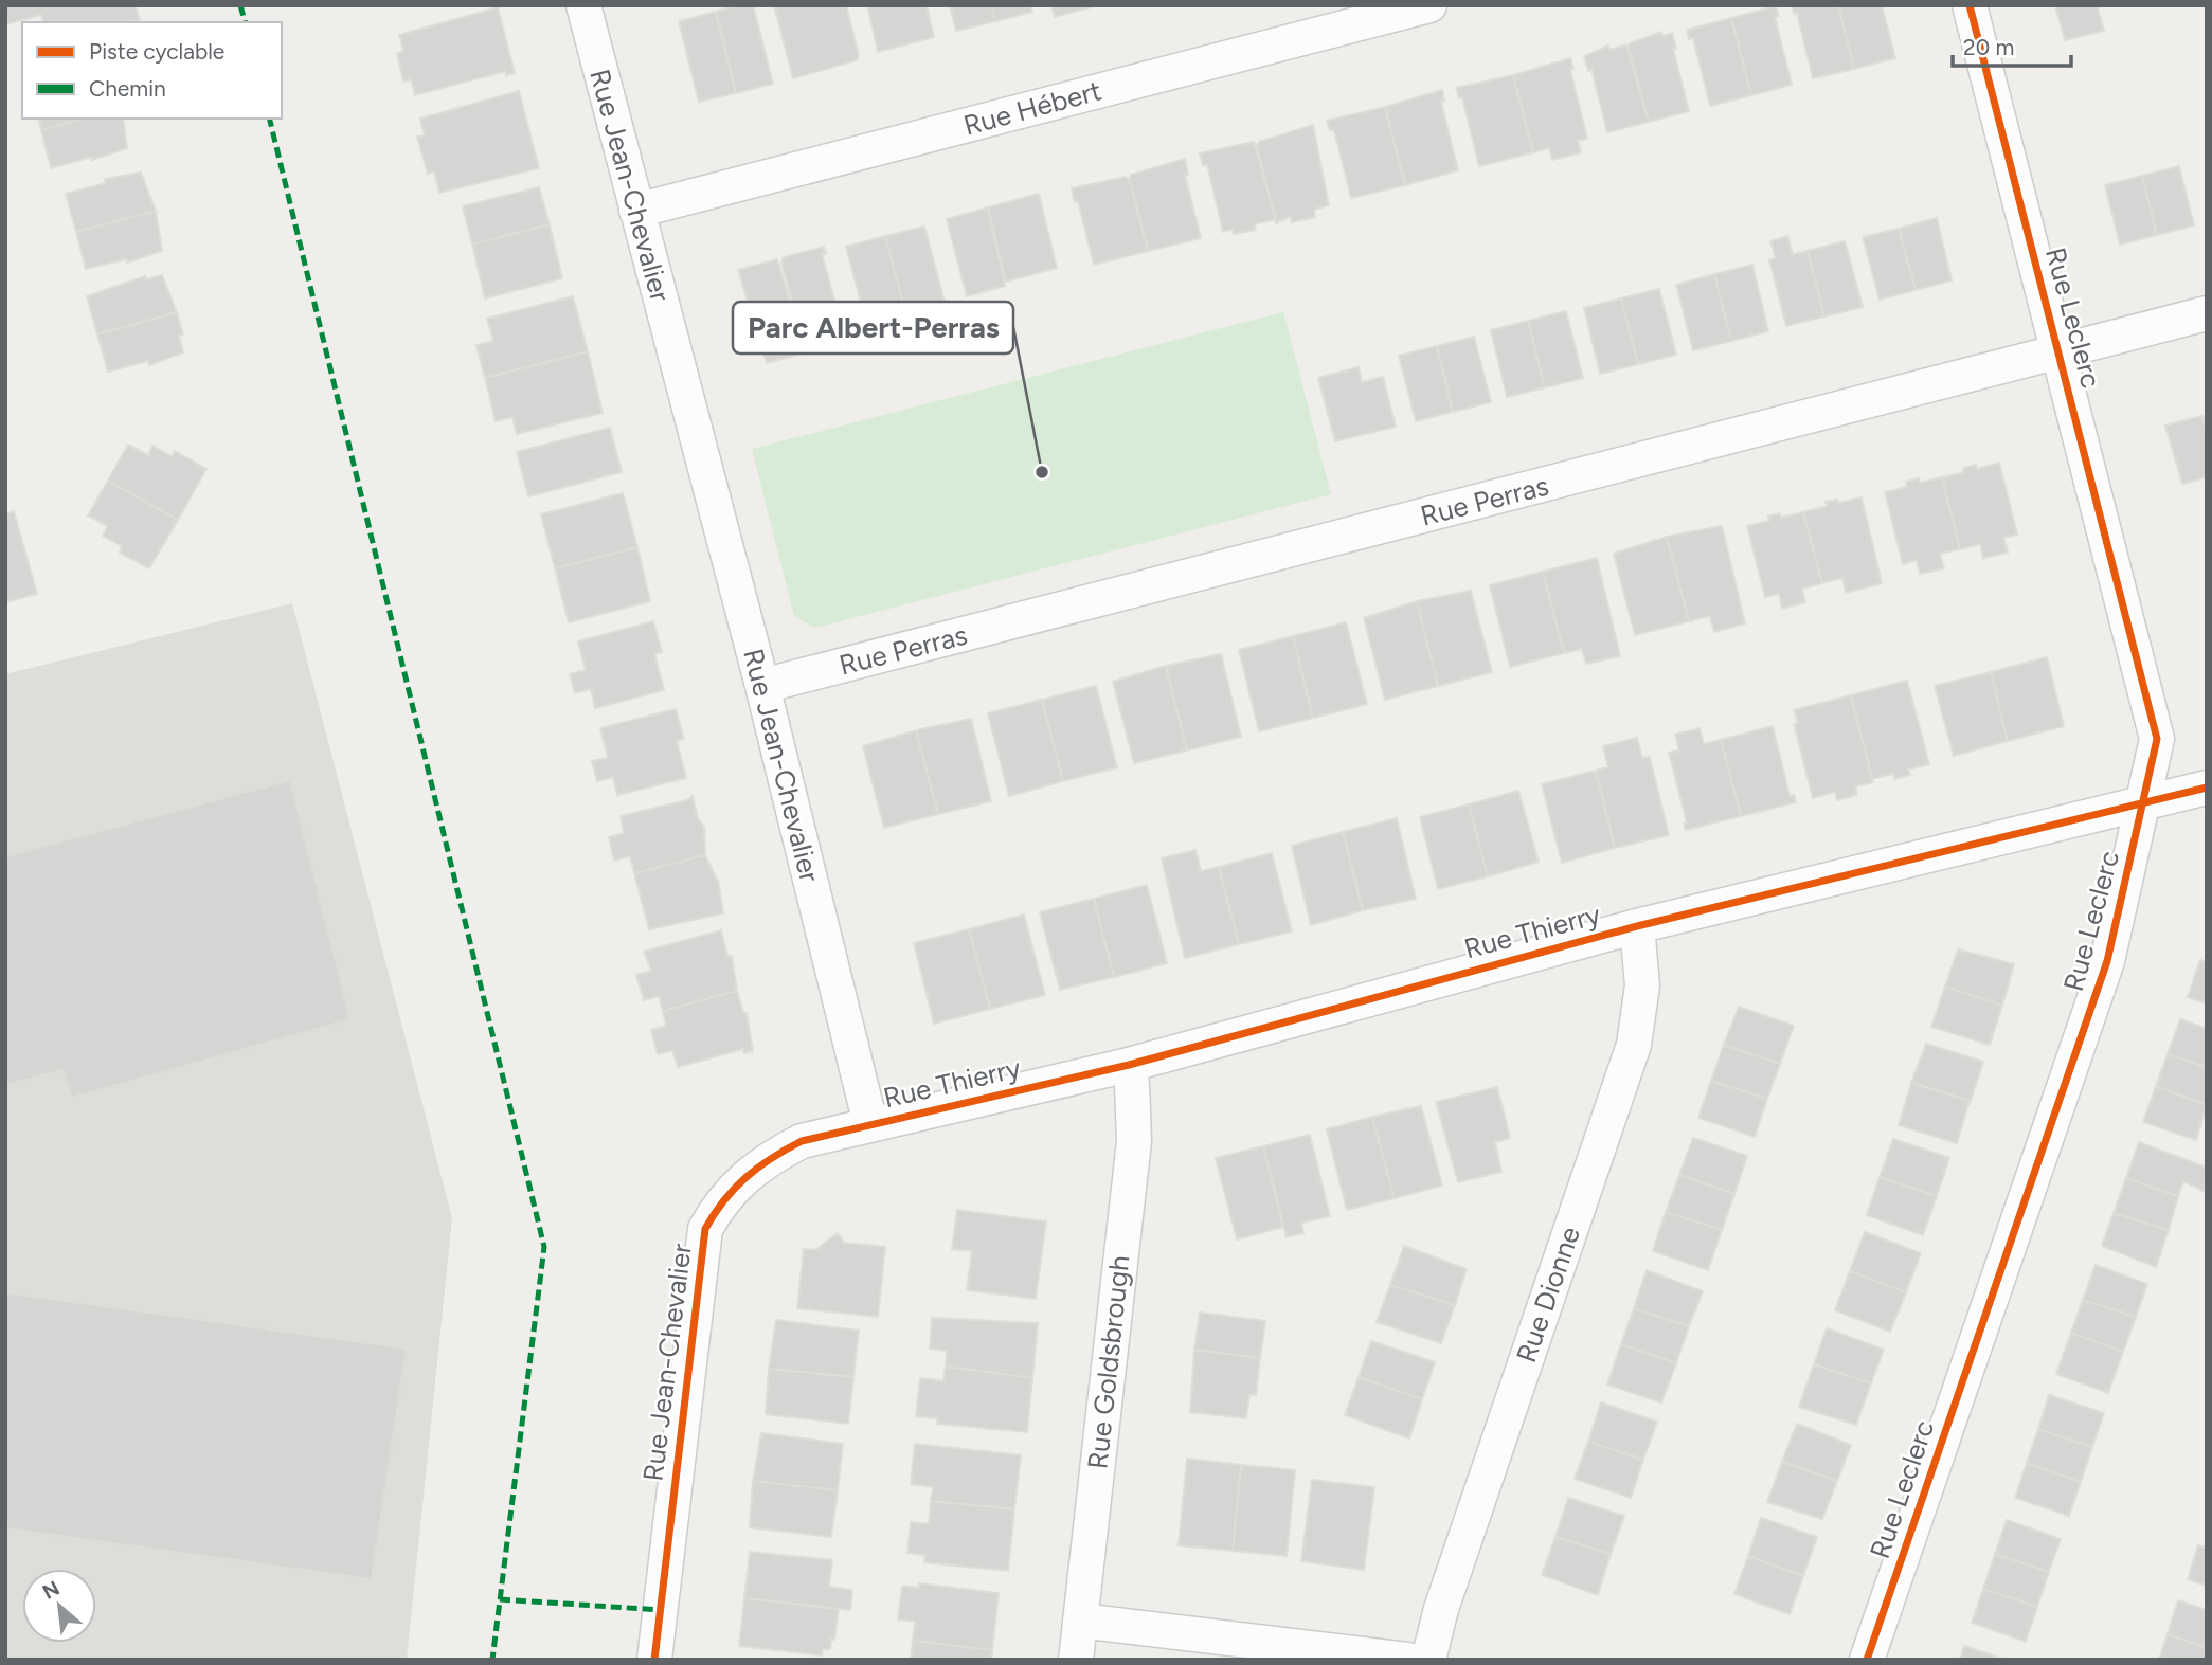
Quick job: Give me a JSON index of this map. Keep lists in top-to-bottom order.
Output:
{
  "streets": {
    "street": [
      "Rue Hébert",
      "Rue Jean-Chevalier",
      "Rue Leclerc",
      "Rue Perras",
      "Rue Thierry",
      "Rue Dionne",
      "Rue Goldsbrough"
    ]
  },
  "crossings": [
    ["Rue Hébert", "Rue Jean-Chevalier"],
    ["Rue Jean-Chevalier", "Rue Perras"],
    ["Rue Jean-Chevalier", "Rue Thierry"],
    ["Rue Leclerc", "Rue Perras"],
    ["Rue Leclerc", "Rue Thierry"],
    ["Rue Thierry", "Rue Dionne"],
    ["Rue Thierry", "Rue Goldsbrough"]
  ],
  "places": ["Parc Albert-Perras"],
  "legend": ["Piste cyclable", "Chemin"],
  "scale_bar": "20 m",
  "north": "top left"
}
